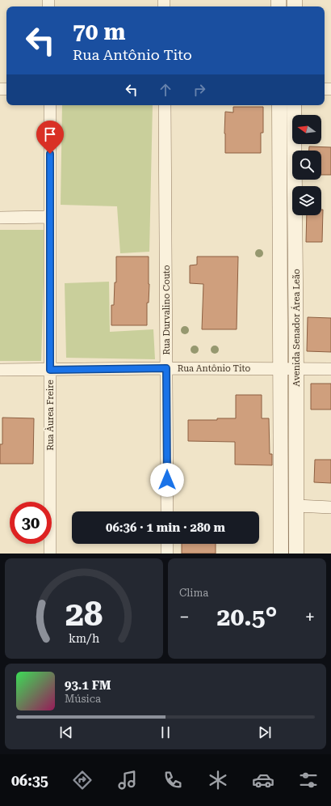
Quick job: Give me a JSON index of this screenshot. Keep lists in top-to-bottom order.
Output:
{
  "streets": {
    "street": [
      "Rua Durvalino Couto",
      "Avenida Senador Área Leão",
      "Rua Antônio Tito",
      "Rua Àurea Freire"
    ]
  },
  "crossings": [
    ["Rua Durvalino Couto", "Rua Antônio Tito"],
    ["Avenida Senador Área Leão", "Rua Antônio Tito"],
    ["Rua Antônio Tito", "Rua Àurea Freire"]
  ],
  "north": "left",
  "page": {
    "turn": ["70 m", "Rua Antônio Tito"],
    "limit": "30",
    "trip": "06:36 · 1 min · 280 m",
    "tile": "Clima",
    "heat": ["−", "20.5°", "+"],
    "song": ["93.1 FM", "Música"],
    "tabs": "06:35",
    "gauge": ["28", "km/h"]
  }
}
